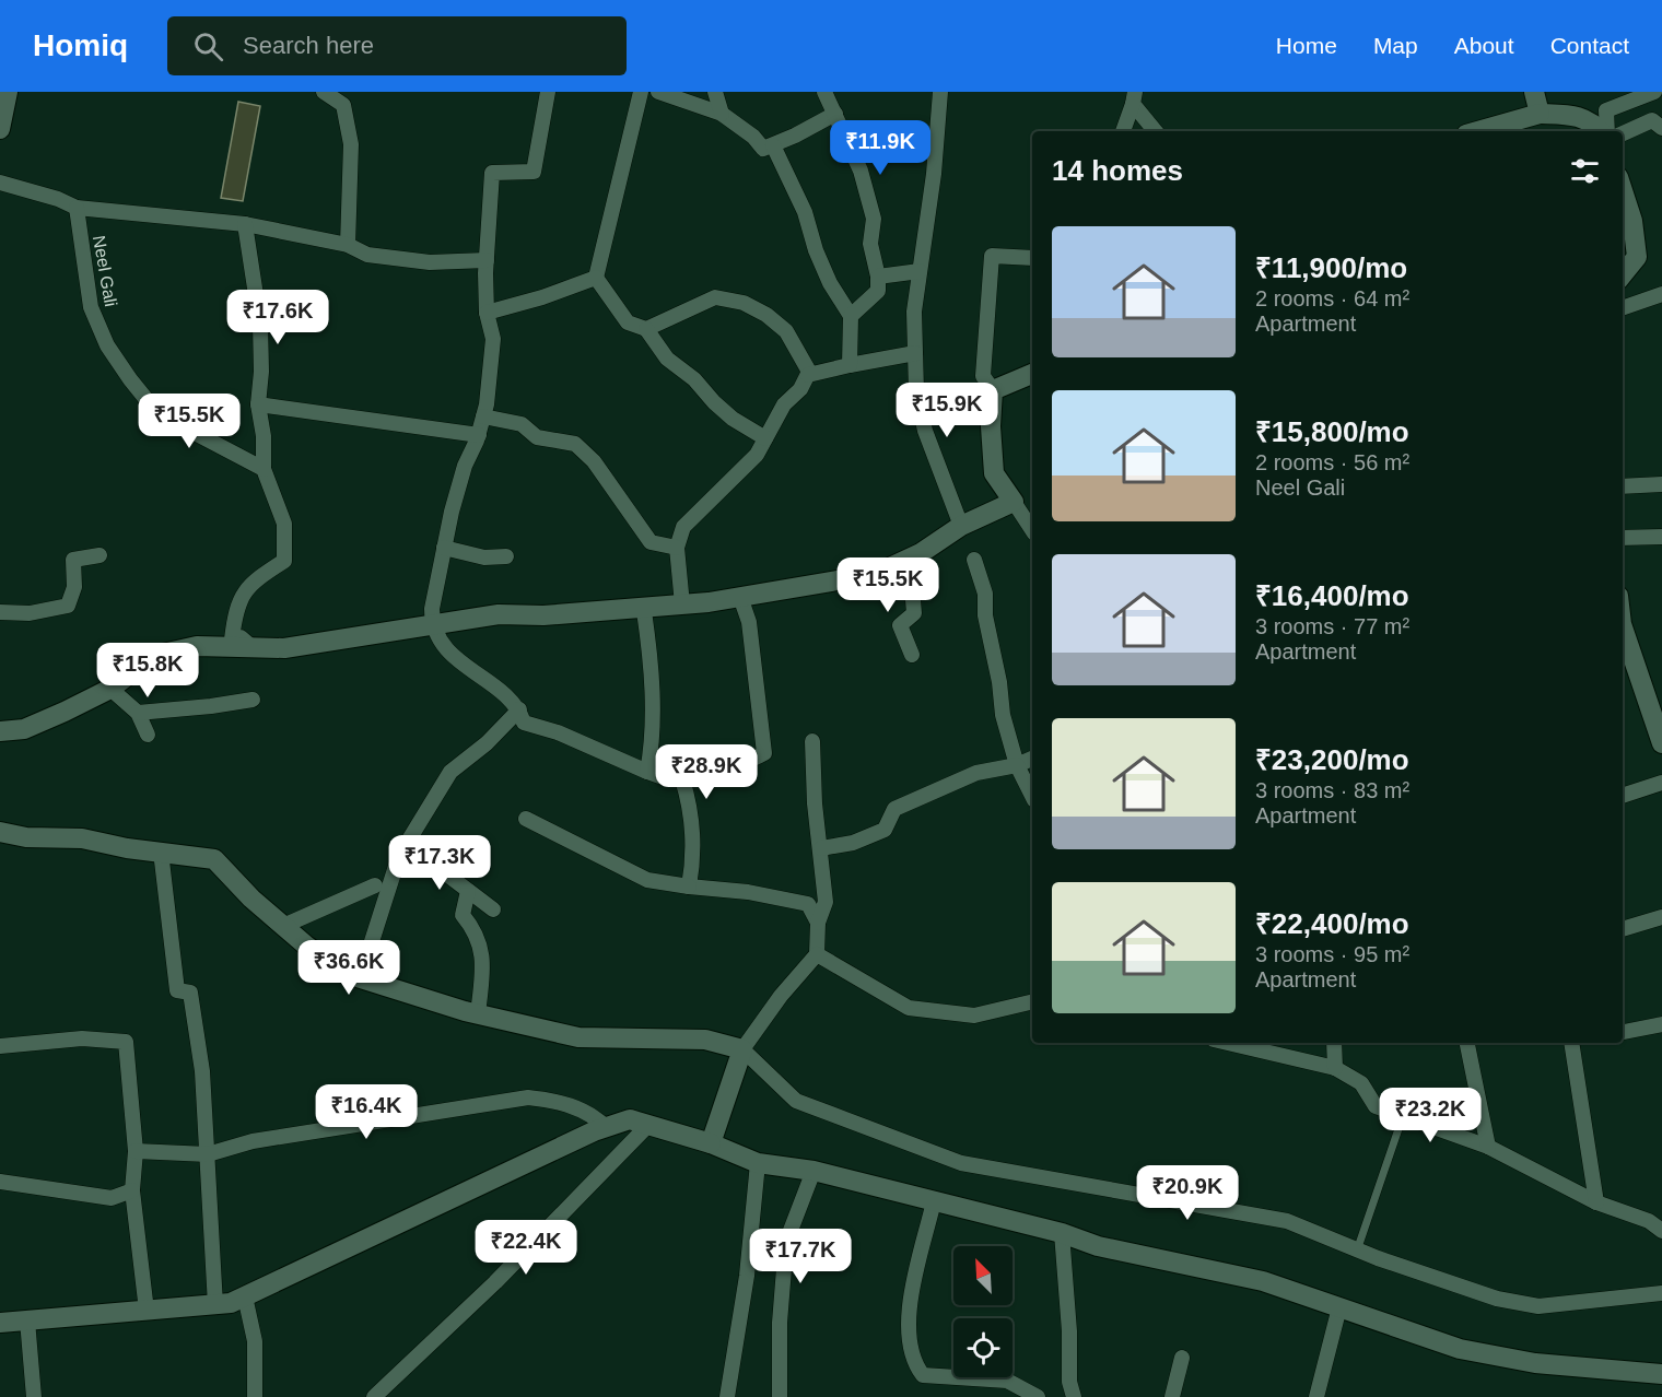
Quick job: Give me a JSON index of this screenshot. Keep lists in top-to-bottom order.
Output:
{
  "streets": {
    "street": ["Neel Gali"]
  },
  "north": "top left",
  "page": {
    "header": "Homiq",
    "search": "Search here",
    "nav": [
      "Home",
      "Map",
      "About",
      "Contact"
    ],
    "price": [
      "₹11.9K",
      "₹17.6K",
      "₹15.9K",
      "₹15.5K",
      "₹15.5K",
      "₹15.8K",
      "₹28.9K",
      "₹17.3K",
      "₹36.6K",
      "₹16.4K",
      "₹23.2K",
      "₹20.9K",
      "₹22.4K",
      "₹17.7K"
    ],
    "heading": "14 homes",
    "list": [
      {
        "name": "₹11,900/mo",
        "note": "2 rooms · 64 m² · Apartment"
      },
      {
        "name": "₹15,800/mo",
        "note": "2 rooms · 56 m² · Neel Gali"
      },
      {
        "name": "₹16,400/mo",
        "note": "3 rooms · 77 m² · Apartment"
      },
      {
        "name": "₹23,200/mo",
        "note": "3 rooms · 83 m² · Apartment"
      },
      {
        "name": "₹22,400/mo",
        "note": "3 rooms · 95 m² · Apartment"
      }
    ]
  }
}
